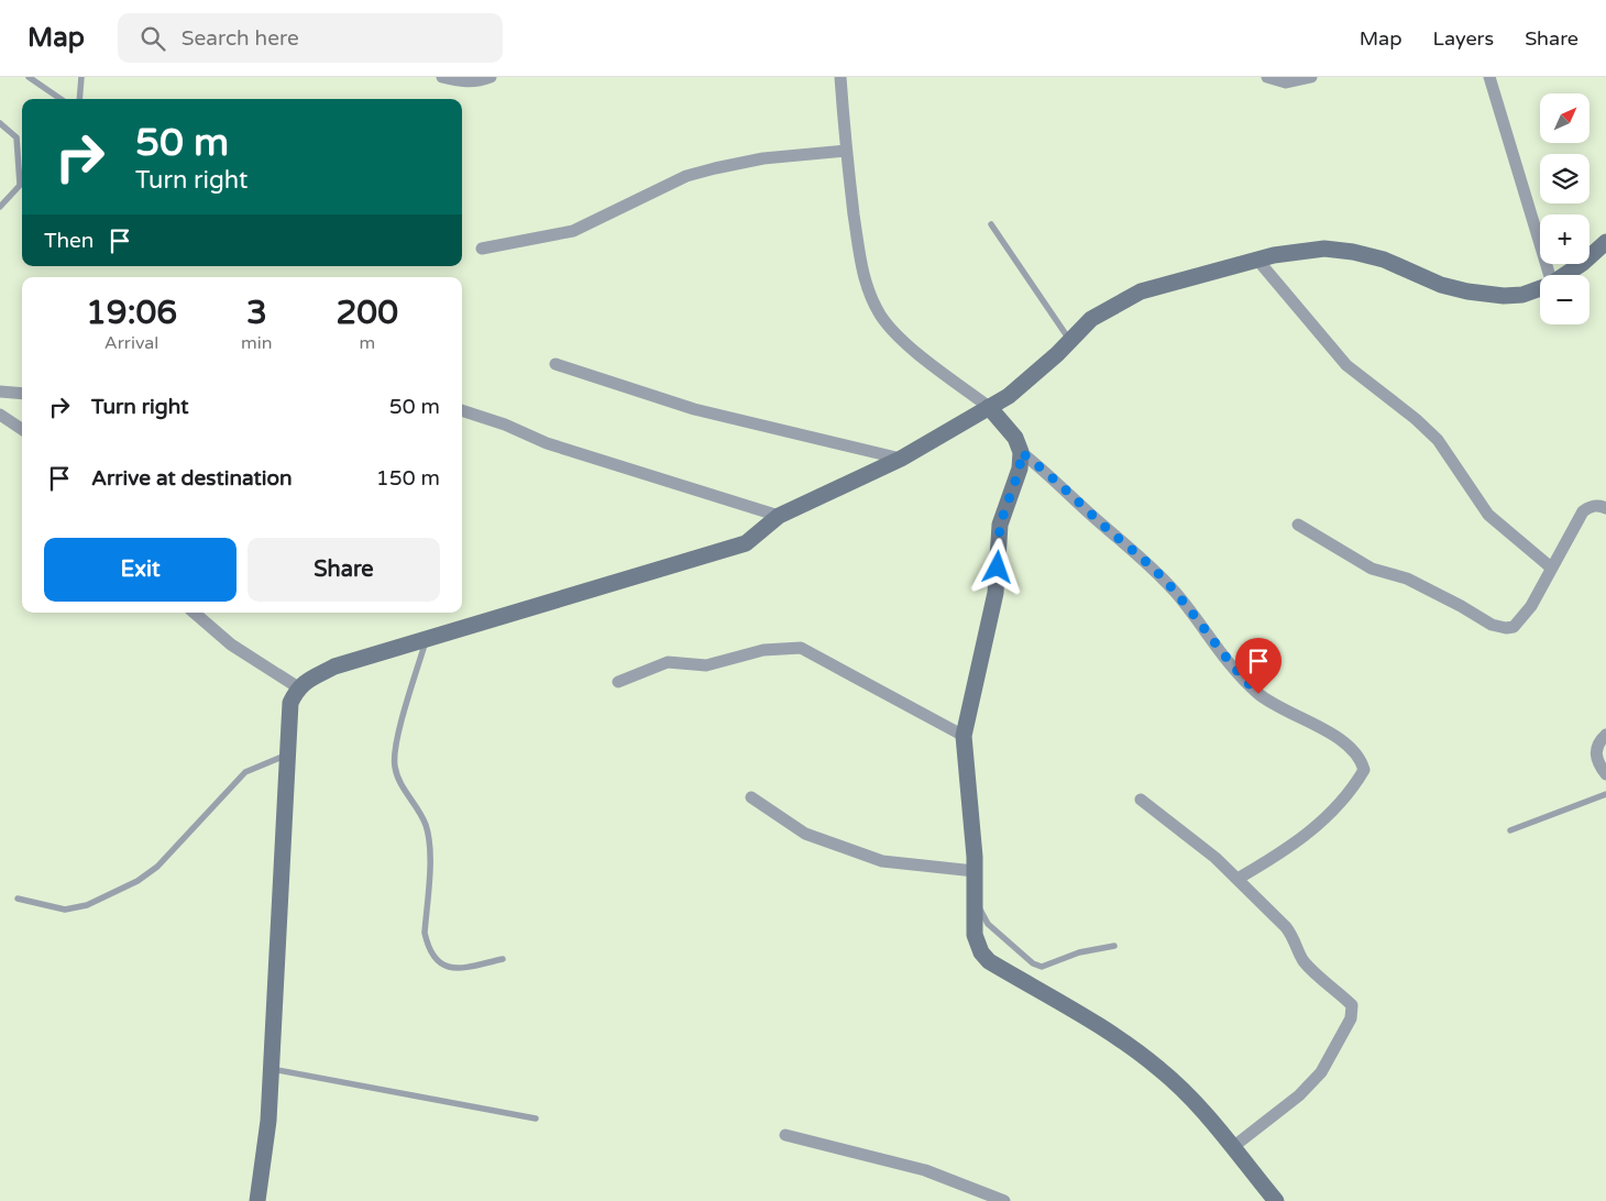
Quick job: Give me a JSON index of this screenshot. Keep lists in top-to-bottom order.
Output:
{
  "north": "top right",
  "page": {
    "header": "Map",
    "search": "Search here",
    "nav": ["Map", "Layers", "Share"],
    "map_buttons": ["+", "−"],
    "turn": ["50 m", "Turn right"],
    "then": "Then",
    "eta": [
      "19:06",
      "Arrival",
      "3",
      "min",
      "200",
      "m"
    ],
    "list": [
      {
        "name": "Turn right",
        "value": "50 m"
      },
      {
        "name": "Arrive at destination",
        "value": "150 m"
      }
    ],
    "buttons": ["Exit", "Share"]
  }
}
